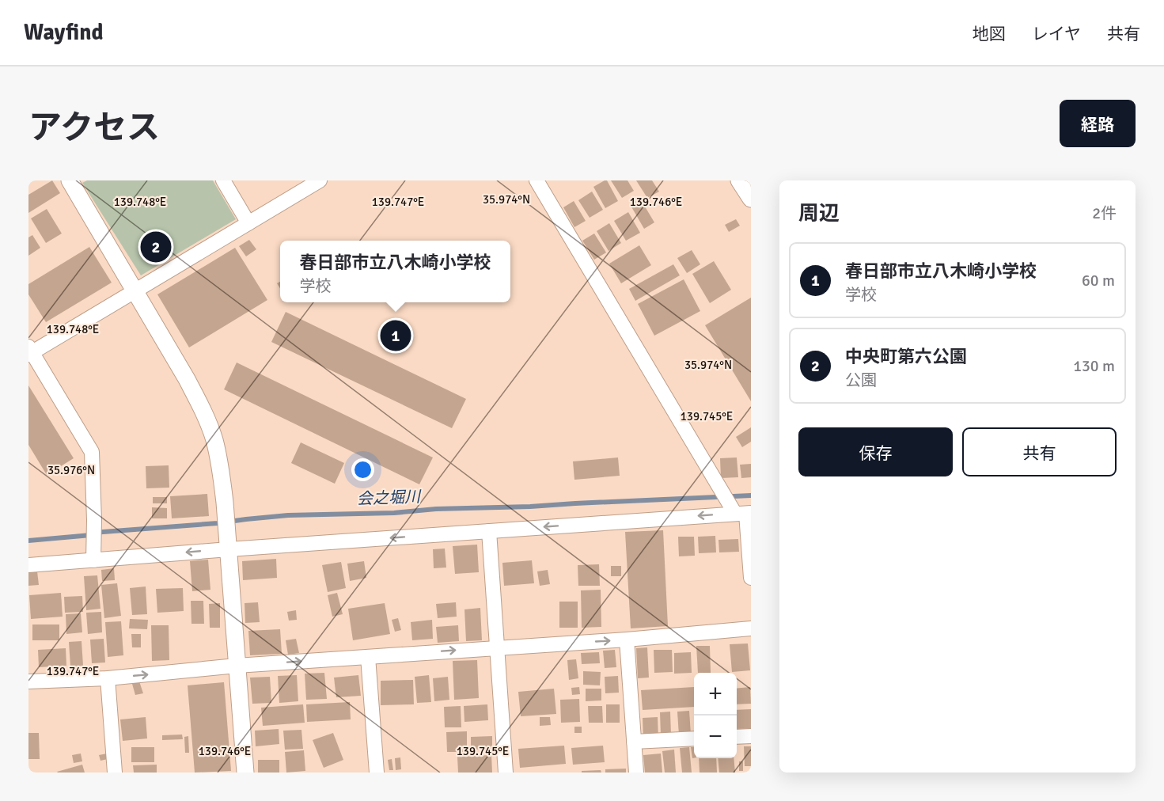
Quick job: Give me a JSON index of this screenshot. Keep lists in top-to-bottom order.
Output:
{
  "water": ["会之堀川"],
  "page": {
    "header": "Wayfind",
    "nav": ["地図", "レイヤ", "共有"],
    "title": "アクセス",
    "buttons": [
      "経路",
      ["保存", "共有"]
    ],
    "heading": ["周辺", "2件"],
    "pins": ["2", "1"],
    "popup": ["春日部市立八木崎小学校", "学校"],
    "list": [
      {
        "mark": "1",
        "name": "春日部市立八木崎小学校",
        "note": "学校",
        "value": "60 m"
      },
      {
        "mark": "2",
        "name": "中央町第六公園",
        "note": "公園",
        "value": "130 m"
      }
    ],
    "map_buttons": ["+", "−"]
  },
  "coordinates": [
    "35.974°N",
    "139.748°E",
    "139.747°E",
    "139.746°E",
    "139.745°E",
    "35.976°N"
  ]
}
